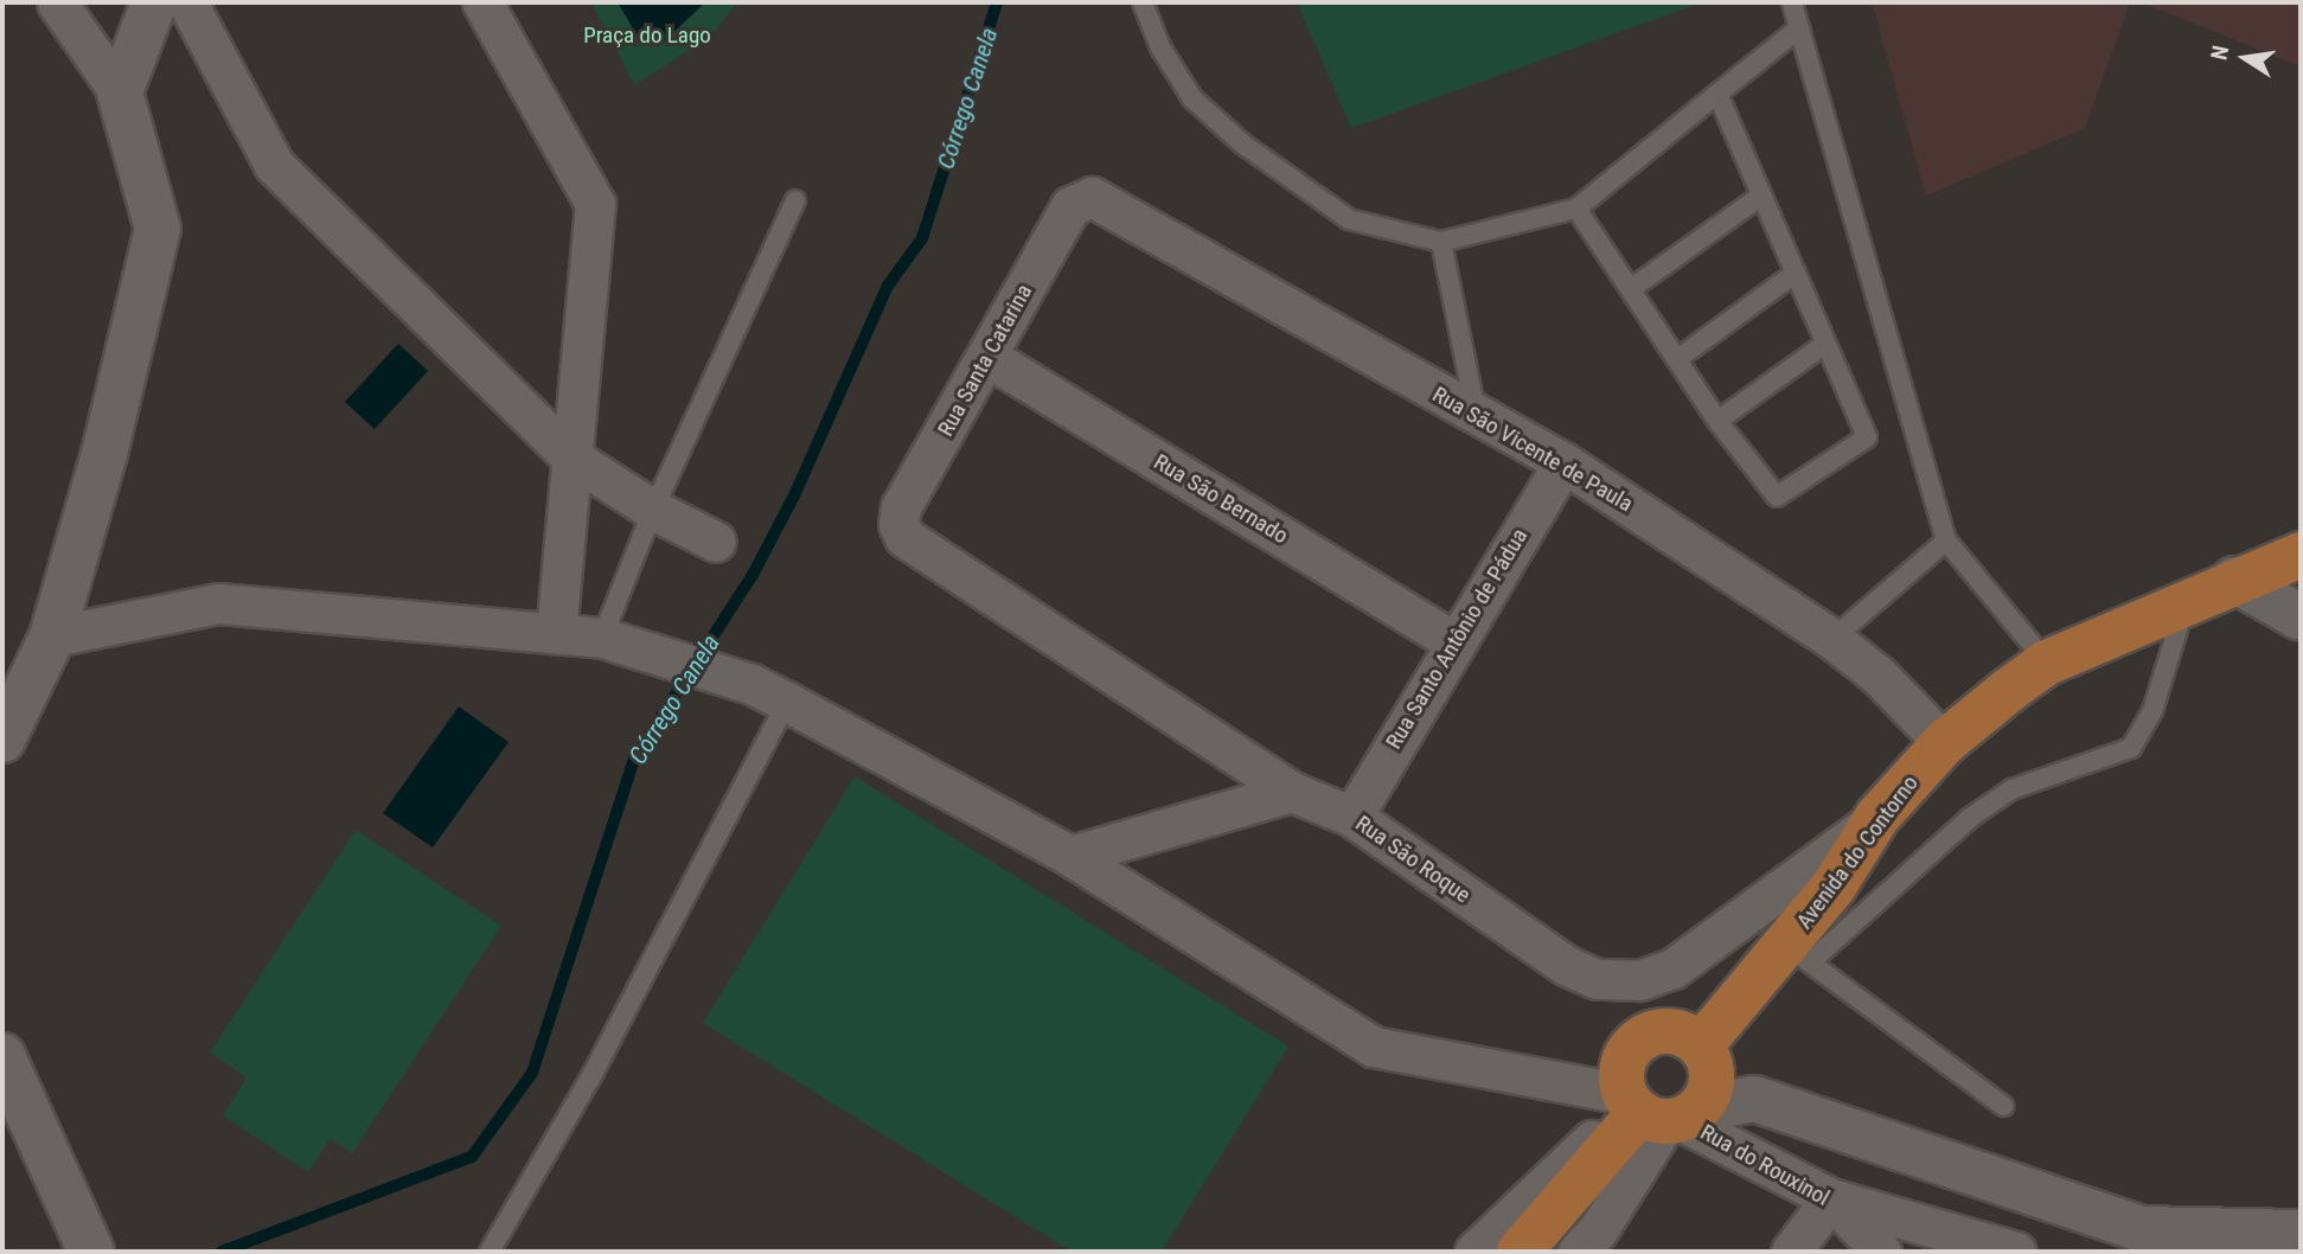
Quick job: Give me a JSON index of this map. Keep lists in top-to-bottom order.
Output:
{
  "streets": {
    "main road": ["Avenida do Contorno"],
    "street": [
      "Rua Santa Catarina",
      "Rua São Vicente de Paula",
      "Rua São Bernado",
      "Rua Santo Antônio de Pádua",
      "Rua São Roque",
      "Rua do Rouxinol"
    ]
  },
  "crossings": [
    ["Rua Santa Catarina", "Rua São Vicente de Paula"],
    ["Rua Santa Catarina", "Rua São Bernado"],
    ["Rua Santa Catarina", "Rua São Roque"],
    ["Rua São Vicente de Paula", "Rua Santo Antônio de Pádua"],
    ["Rua São Vicente de Paula", "Avenida do Contorno"],
    ["Rua São Bernado", "Rua Santo Antônio de Pádua"],
    ["Rua Santo Antônio de Pádua", "Rua São Roque"],
    ["Avenida do Contorno", "Rua São Roque"],
    ["Avenida do Contorno", "Rua do Rouxinol"]
  ],
  "water": ["Córrego Canela"],
  "parks": ["Praça do Lago"],
  "north": "left"
}
